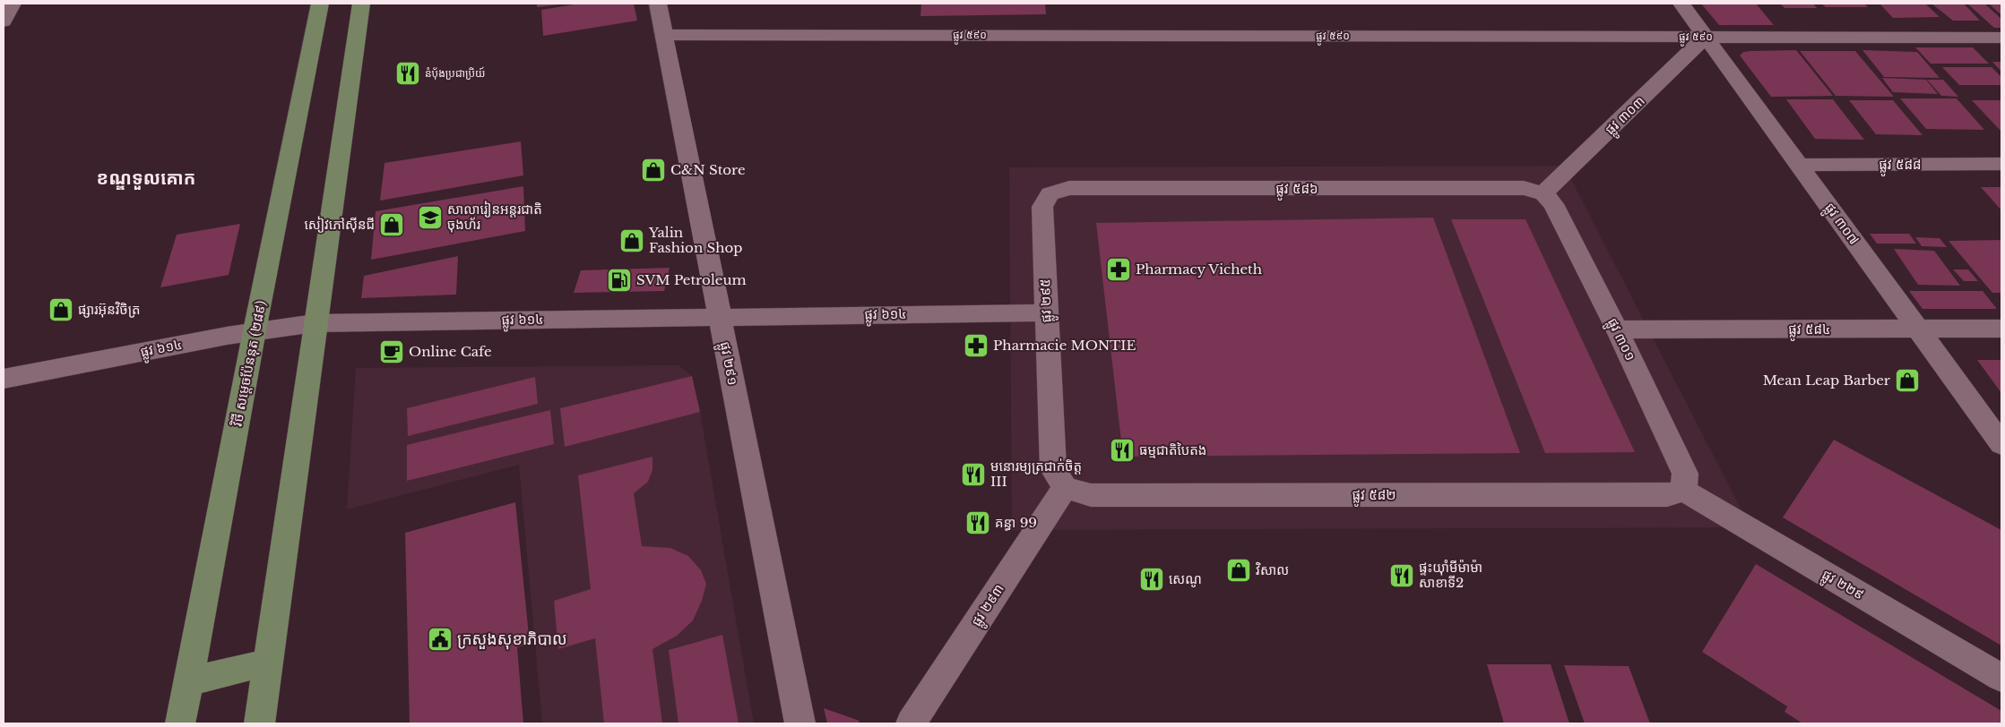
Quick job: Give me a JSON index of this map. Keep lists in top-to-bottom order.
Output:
{
  "streets": {
    "main road": ["វិថី សម្តេចប៉ែននុត (២៨៩)"],
    "street": [
      "ផ្លូវ ៥៩០",
      "ផ្លូវ ៣០៣",
      "ផ្លូវ ៥៨៨",
      "ផ្លូវ ៥៨៦",
      "ផ្លូវ ៣០៧",
      "ផ្លូវ ២៩៥",
      "ផ្លូវ ៦១៤",
      "ផ្លូវ ៥៨៤",
      "ផ្លូវ ៣០១",
      "ផ្លូវ ២៩១",
      "ផ្លូវ ៥៨២",
      "ផ្លូវ ២២៩",
      "ផ្លូវ ២៩៣"
    ]
  },
  "crossings": [
    ["ផ្លូវ ៥៩០", "ផ្លូវ ៣០៣"],
    ["ផ្លូវ ៥៩០", "ផ្លូវ ៣០៧"],
    ["ផ្លូវ ៥៩០", "ផ្លូវ ២៩១"],
    ["ផ្លូវ ៣០៣", "ផ្លូវ ៥៨៦"],
    ["ផ្លូវ ៣០៣", "ផ្លូវ ៣០៧"],
    ["ផ្លូវ ៣០៣", "ផ្លូវ ៣០១"],
    ["ផ្លូវ ៥៨៨", "ផ្លូវ ៣០៧"],
    ["ផ្លូវ ៥៨៦", "ផ្លូវ ២៩៥"],
    ["ផ្លូវ ៥៨៦", "ផ្លូវ ៣០១"],
    ["ផ្លូវ ៣០៧", "ផ្លូវ ៥៨៤"],
    ["ផ្លូវ ២៩៥", "ផ្លូវ ៦១៤"],
    ["ផ្លូវ ២៩៥", "ផ្លូវ ៥៨២"],
    ["ផ្លូវ ២៩៥", "ផ្លូវ ២៩៣"],
    ["ផ្លូវ ៦១៤", "វិថី សម្តេចប៉ែននុត (២៨៩)"],
    ["ផ្លូវ ៦១៤", "ផ្លូវ ២៩១"],
    ["ផ្លូវ ៥៨៤", "ផ្លូវ ៣០១"],
    ["ផ្លូវ ៣០១", "ផ្លូវ ៥៨២"],
    ["ផ្លូវ ៣០១", "ផ្លូវ ២២៩"],
    ["ផ្លូវ ៥៨២", "ផ្លូវ ២២៩"],
    ["ផ្លូវ ៥៨២", "ផ្លូវ ២៩៣"]
  ],
  "districts": ["ខណ្ឌទួលគោក"],
  "places": {
    "restaurant": [
      "នំបុ័ងប្រជាប្រិយ៍",
      "ធម្មជាតិបៃតង",
      "មនោរម្យត្រជាក់ចិត្ត III",
      "គន្ធា 99",
      "ផ្ទះយ៉ាំមីម៉ាម៉ា សាខាទី2",
      "សេណូ"
    ],
    "shop": [
      "C&N Store",
      "សៀវភៅស៊ីនជី",
      "Yalin Fashion Shop",
      "ផ្សារអ៊ុនវិចិត្រ",
      "Mean Leap Barber",
      "វិសាល"
    ],
    "school or university": ["សាលារៀនអន្តរជាតិ ចុងហ័រ"],
    "pharmacy": ["Pharmacy Vicheth", "Pharmacie MONTIE"],
    "fuel station": ["SVM Petroleum"],
    "cafe": ["Online Cafe"],
    "public building": ["ក្រសួងសុខាភិបាល"]
  }
}
